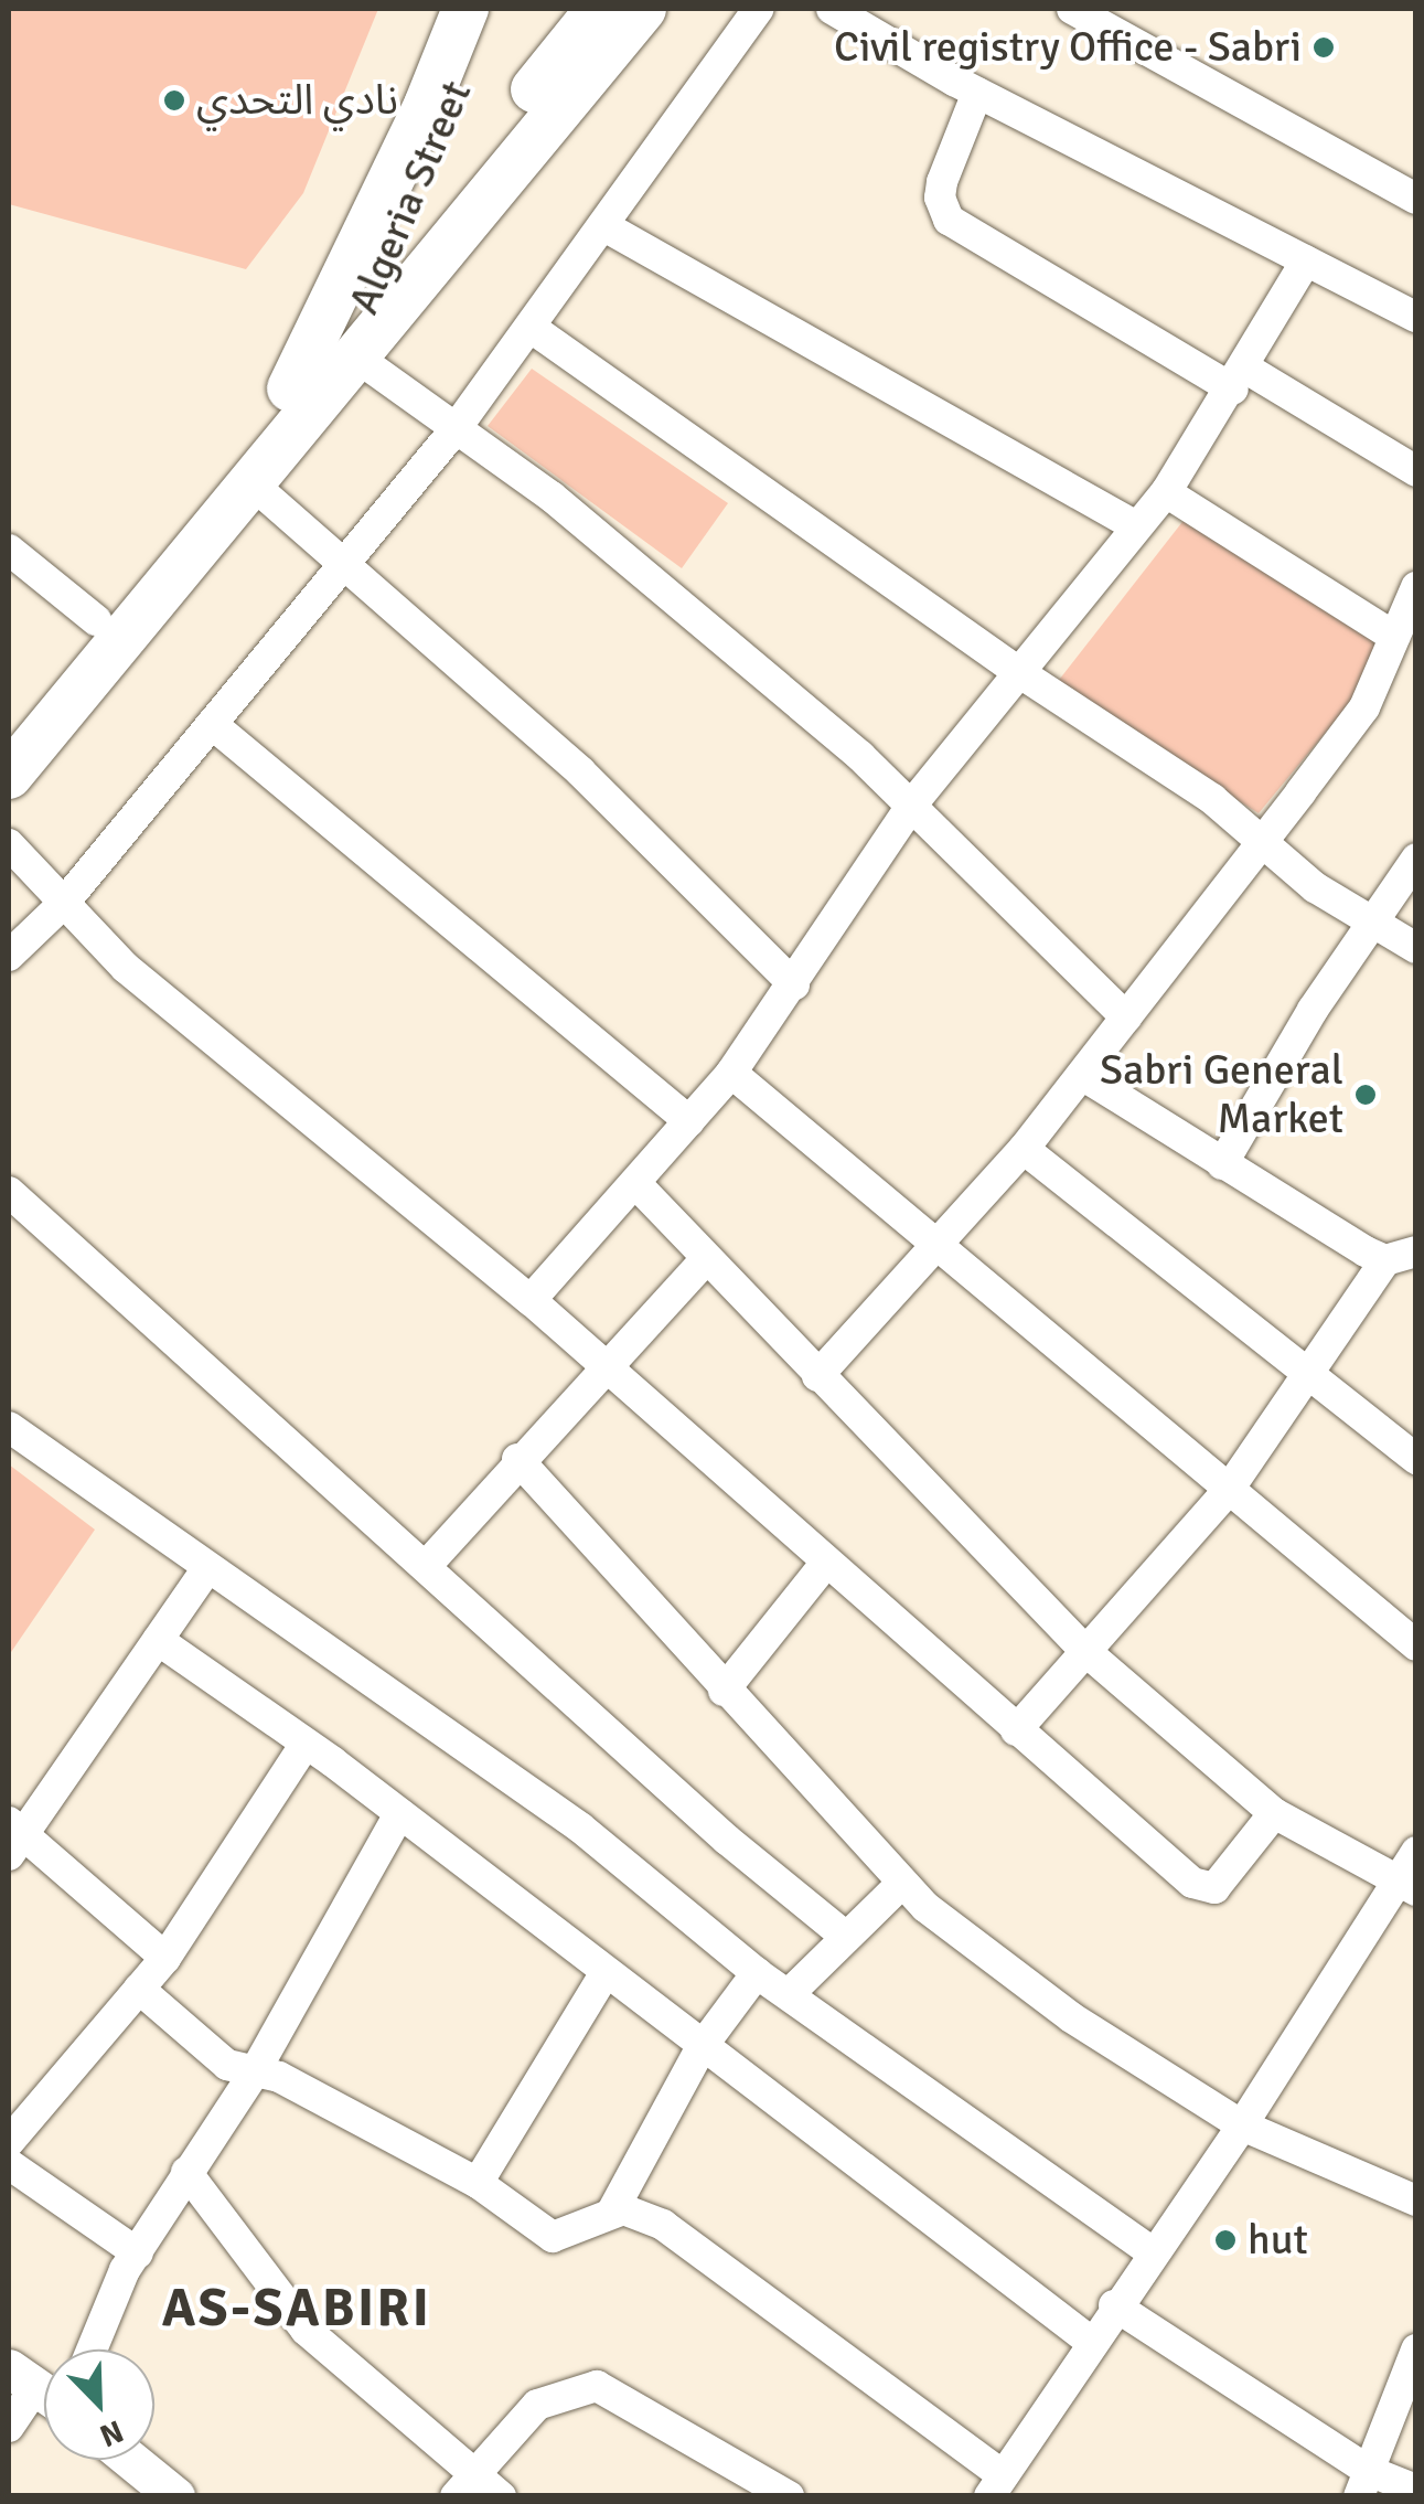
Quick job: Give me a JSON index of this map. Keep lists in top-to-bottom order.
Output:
{
  "streets": {
    "main road": ["Algeria Street"]
  },
  "districts": ["AS-SABIRI"],
  "places": [
    "Civil registry Office - Sabri",
    "نادي التحدي",
    "Sabri General Market",
    "hut"
  ],
  "north": "bottom right"
}
